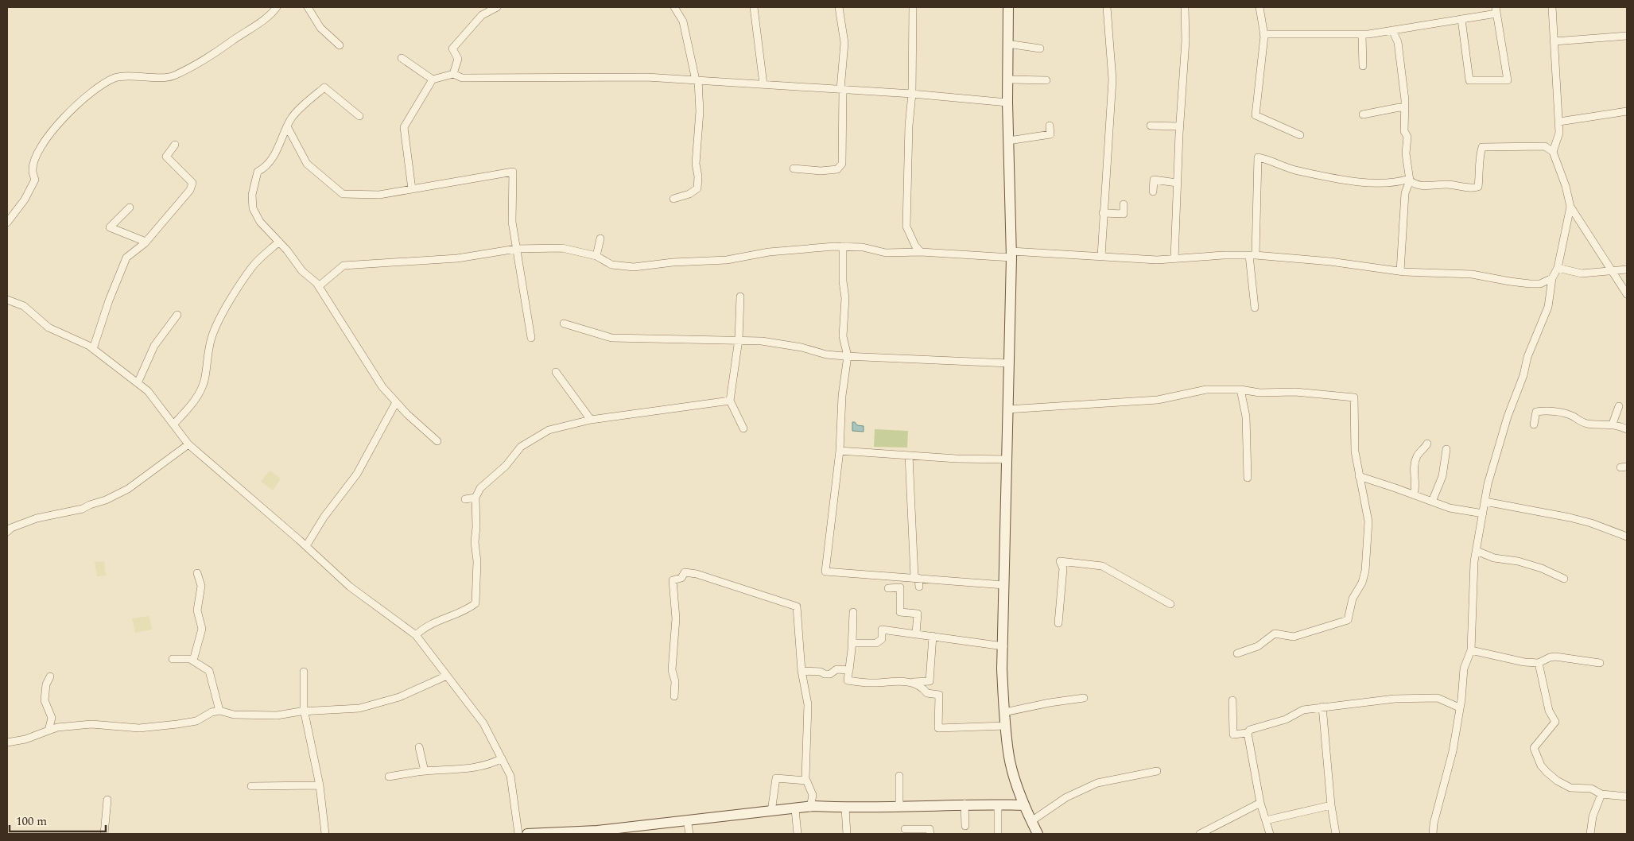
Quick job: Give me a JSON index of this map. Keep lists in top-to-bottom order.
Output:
{
  "scale_bar": "100 m"
}
